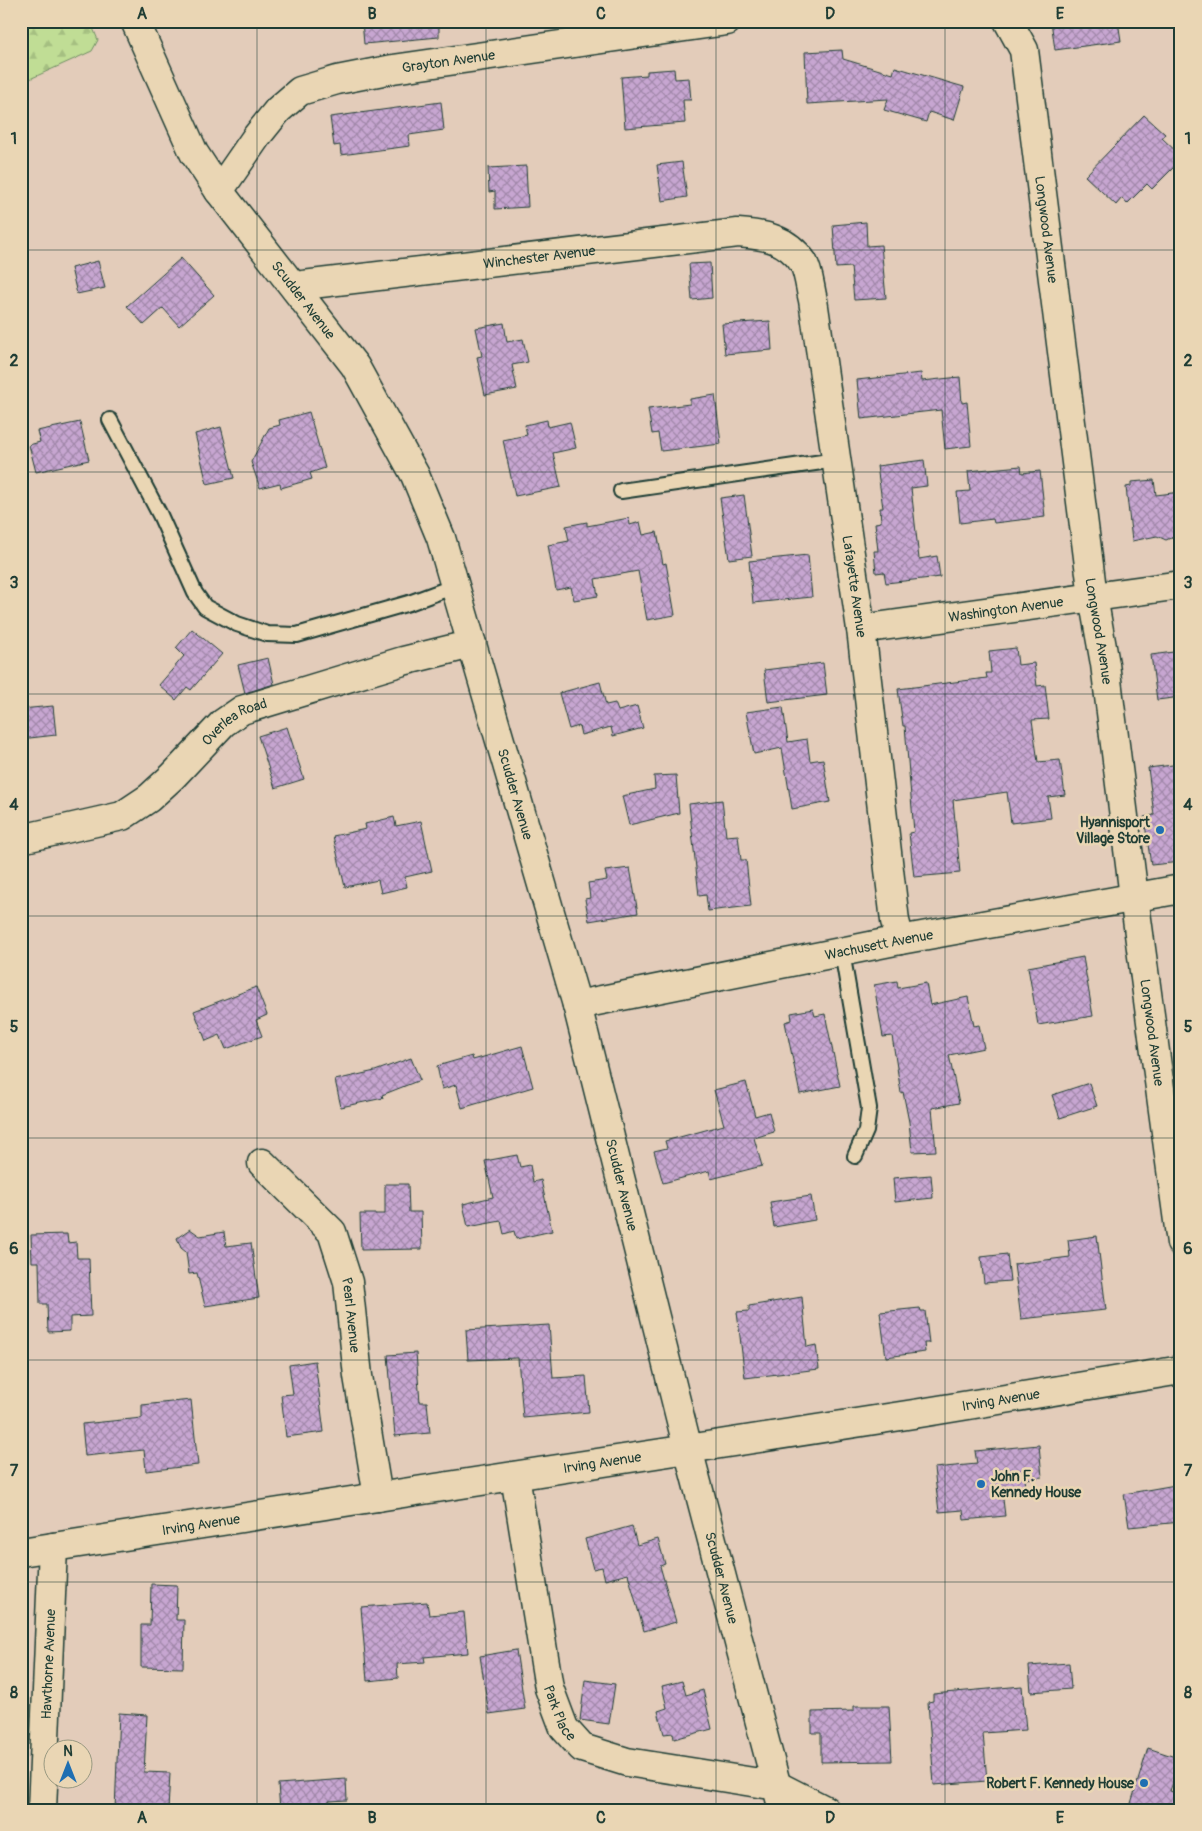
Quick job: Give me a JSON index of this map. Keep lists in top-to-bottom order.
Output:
{
  "streets": {
    "street": [
      "Grayton Avenue",
      "Longwood Avenue",
      "Winchester Avenue",
      "Scudder Avenue",
      "Lafayette Avenue",
      "Washington Avenue",
      "Overlea Road",
      "Wachusett Avenue",
      "Pearl Avenue",
      "Irving Avenue",
      "Hawthorne Avenue",
      "Park Place"
    ]
  },
  "crossings": [
    ["Grayton Avenue", "Scudder Avenue"],
    ["Longwood Avenue", "Washington Avenue"],
    ["Longwood Avenue", "Wachusett Avenue"],
    ["Winchester Avenue", "Scudder Avenue"],
    ["Winchester Avenue", "Lafayette Avenue"],
    ["Scudder Avenue", "Overlea Road"],
    ["Scudder Avenue", "Wachusett Avenue"],
    ["Scudder Avenue", "Irving Avenue"],
    ["Scudder Avenue", "Park Place"],
    ["Lafayette Avenue", "Washington Avenue"],
    ["Lafayette Avenue", "Wachusett Avenue"],
    ["Pearl Avenue", "Irving Avenue"],
    ["Irving Avenue", "Hawthorne Avenue"],
    ["Irving Avenue", "Park Place"]
  ],
  "places": ["Hyannisport Village Store", "John F. Kennedy House", "Robert F. Kennedy House"],
  "north": "top",
  "grid": {
    "columns": [
      "A",
      "B",
      "C",
      "D",
      "E"
    ],
    "rows": [
      "1",
      "2",
      "3",
      "4",
      "5",
      "6",
      "7",
      "8"
    ]
  }
}
